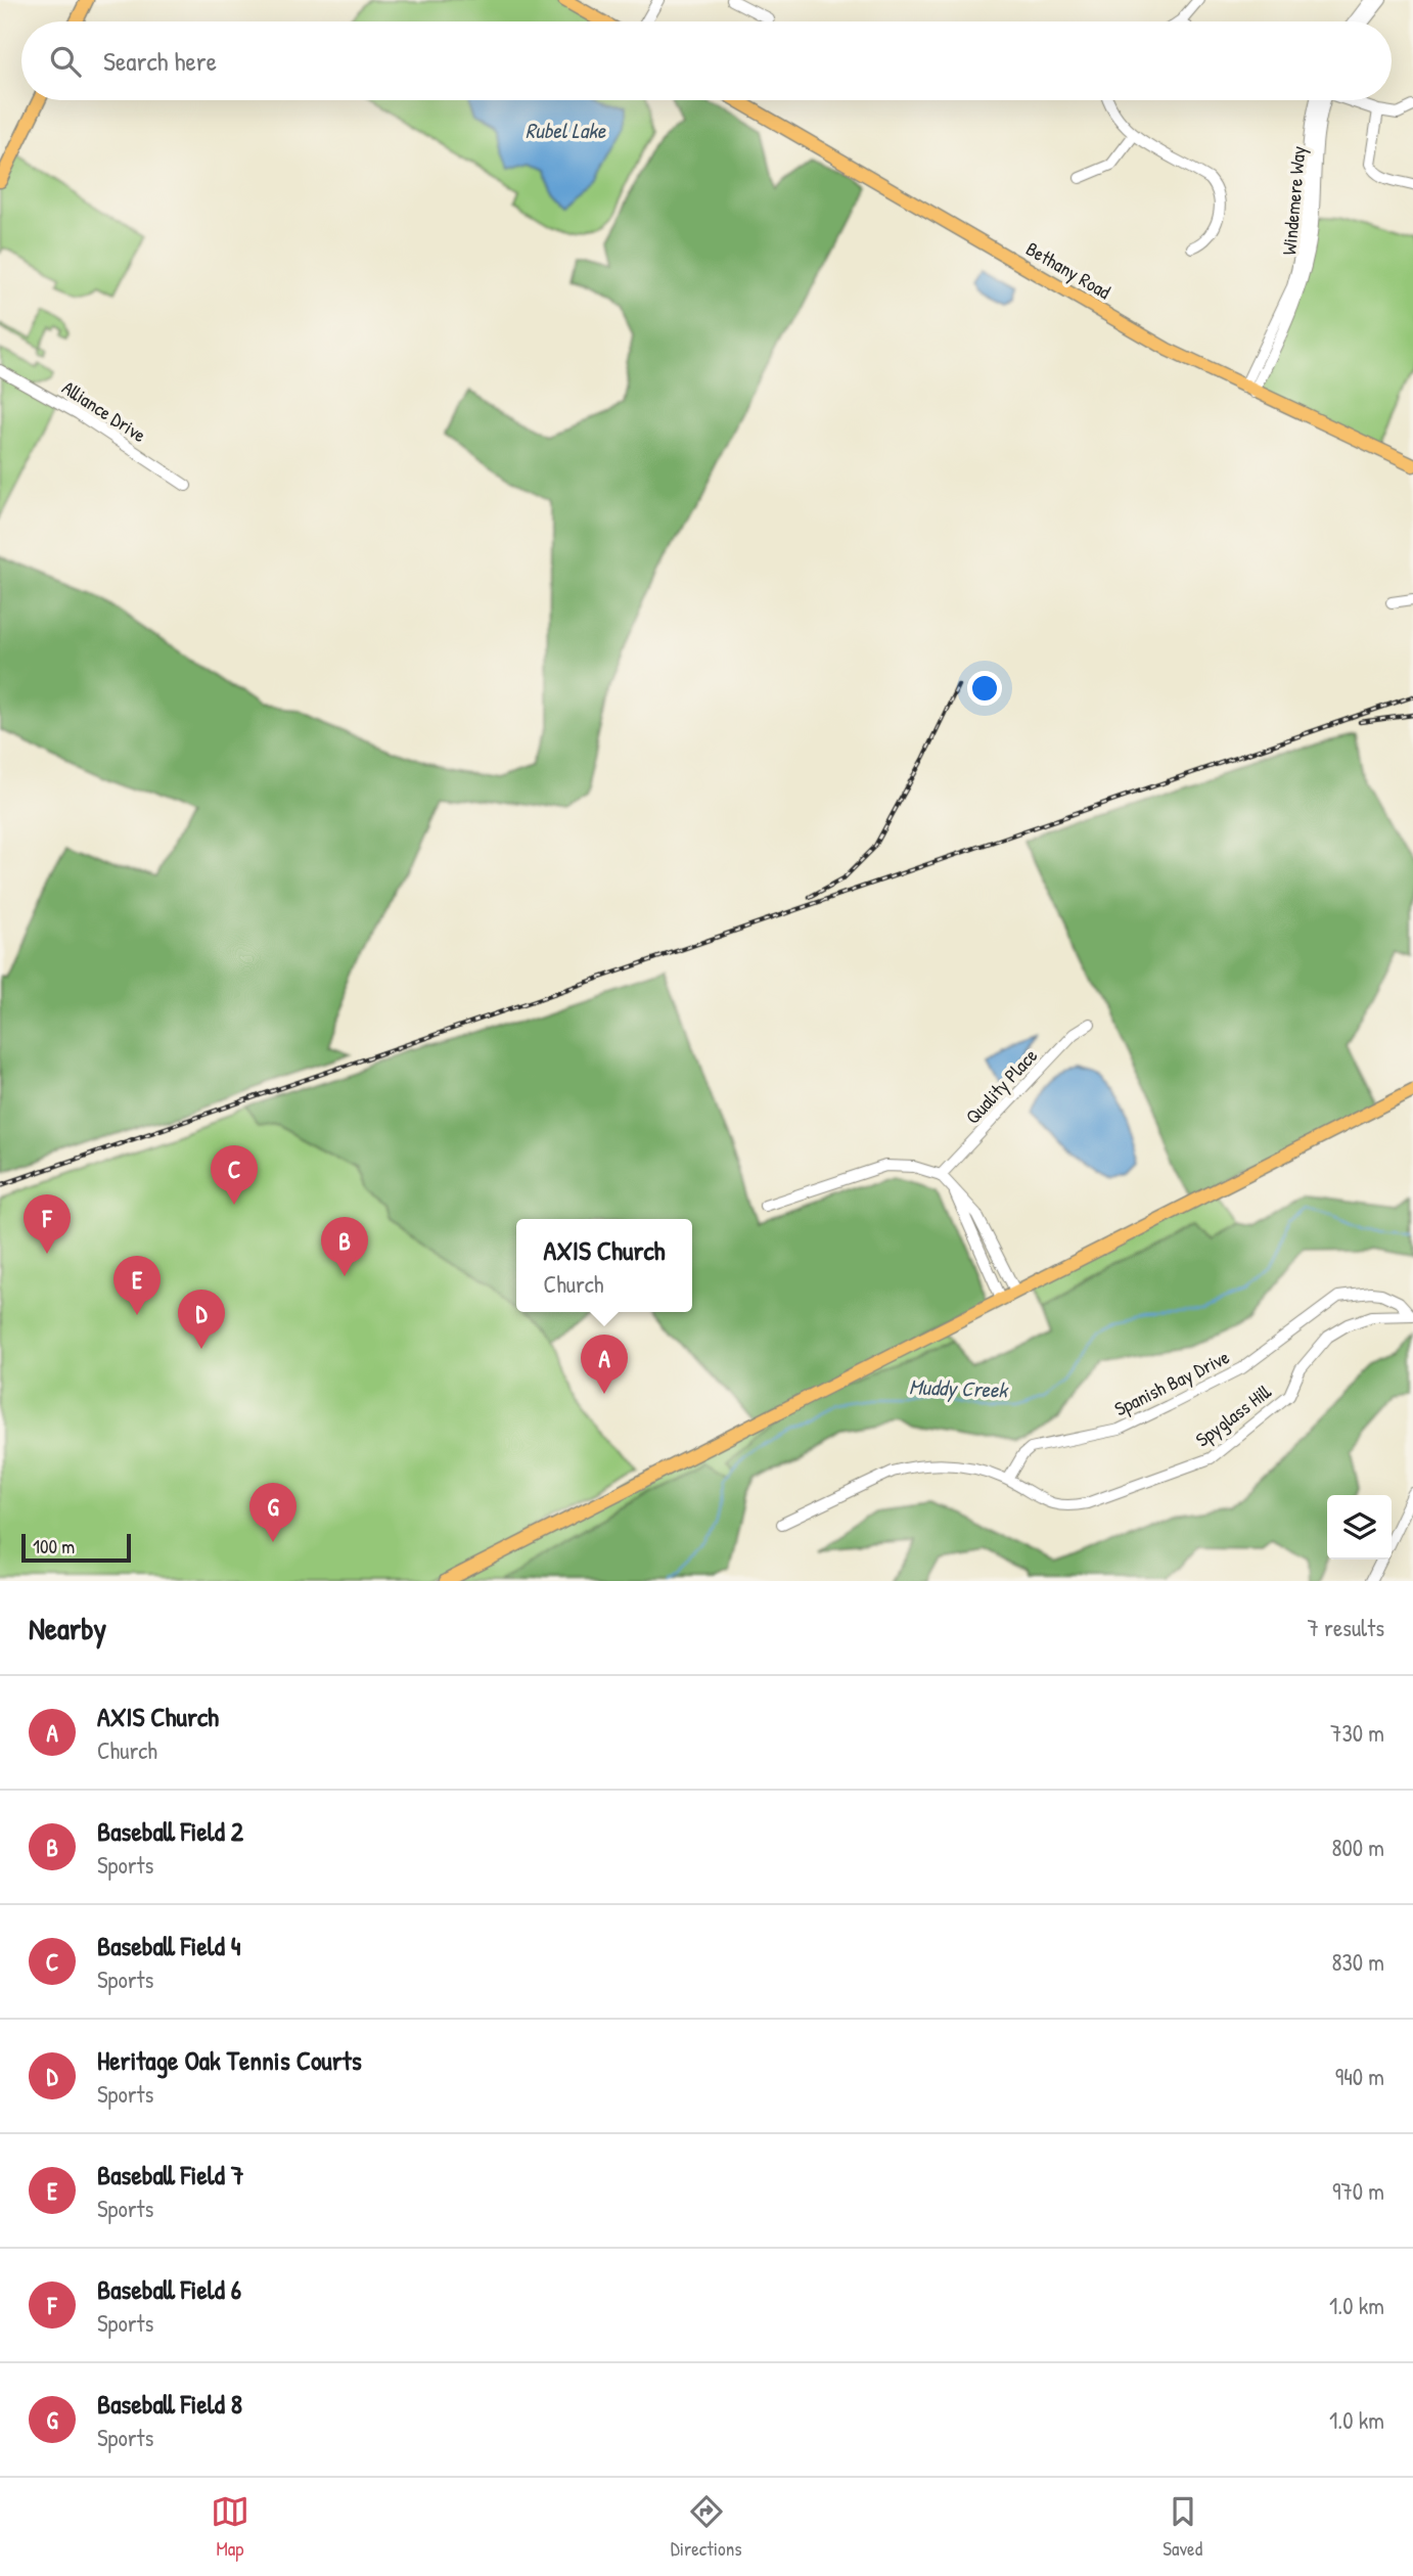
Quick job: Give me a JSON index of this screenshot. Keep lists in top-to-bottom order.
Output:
{
  "streets": {
    "main road": ["Bethany Road"],
    "street": [
      "Windemere Way",
      "Alliance Drive",
      "Quality Place",
      "Spanish Bay Drive",
      "Spyglass Hill"
    ]
  },
  "crossings": [
    ["Windemere Way", "Bethany Road"],
    ["Spanish Bay Drive", "Spyglass Hill"]
  ],
  "water": ["Rubel Lake", "Muddy Creek"],
  "scale_bar": "100 m",
  "page": {
    "search": "Search here",
    "pins": [
      "C",
      "F",
      "B",
      "E",
      "D",
      "A",
      "G"
    ],
    "popup": ["AXIS Church", "Church"],
    "scale": "100 m",
    "heading": ["Nearby", "7 results"],
    "list": [
      {
        "mark": "A",
        "name": "AXIS Church",
        "note": "Church",
        "value": "730 m"
      },
      {
        "mark": "B",
        "name": "Baseball Field 2",
        "note": "Sports",
        "value": "800 m"
      },
      {
        "mark": "C",
        "name": "Baseball Field 4",
        "note": "Sports",
        "value": "830 m"
      },
      {
        "mark": "D",
        "name": "Heritage Oak Tennis Courts",
        "note": "Sports",
        "value": "940 m"
      },
      {
        "mark": "E",
        "name": "Baseball Field 7",
        "note": "Sports",
        "value": "970 m"
      },
      {
        "mark": "F",
        "name": "Baseball Field 6",
        "note": "Sports",
        "value": "1.0 km"
      },
      {
        "mark": "G",
        "name": "Baseball Field 8",
        "note": "Sports",
        "value": "1.0 km"
      }
    ],
    "nav": ["Map", "Directions", "Saved"]
  }
}
